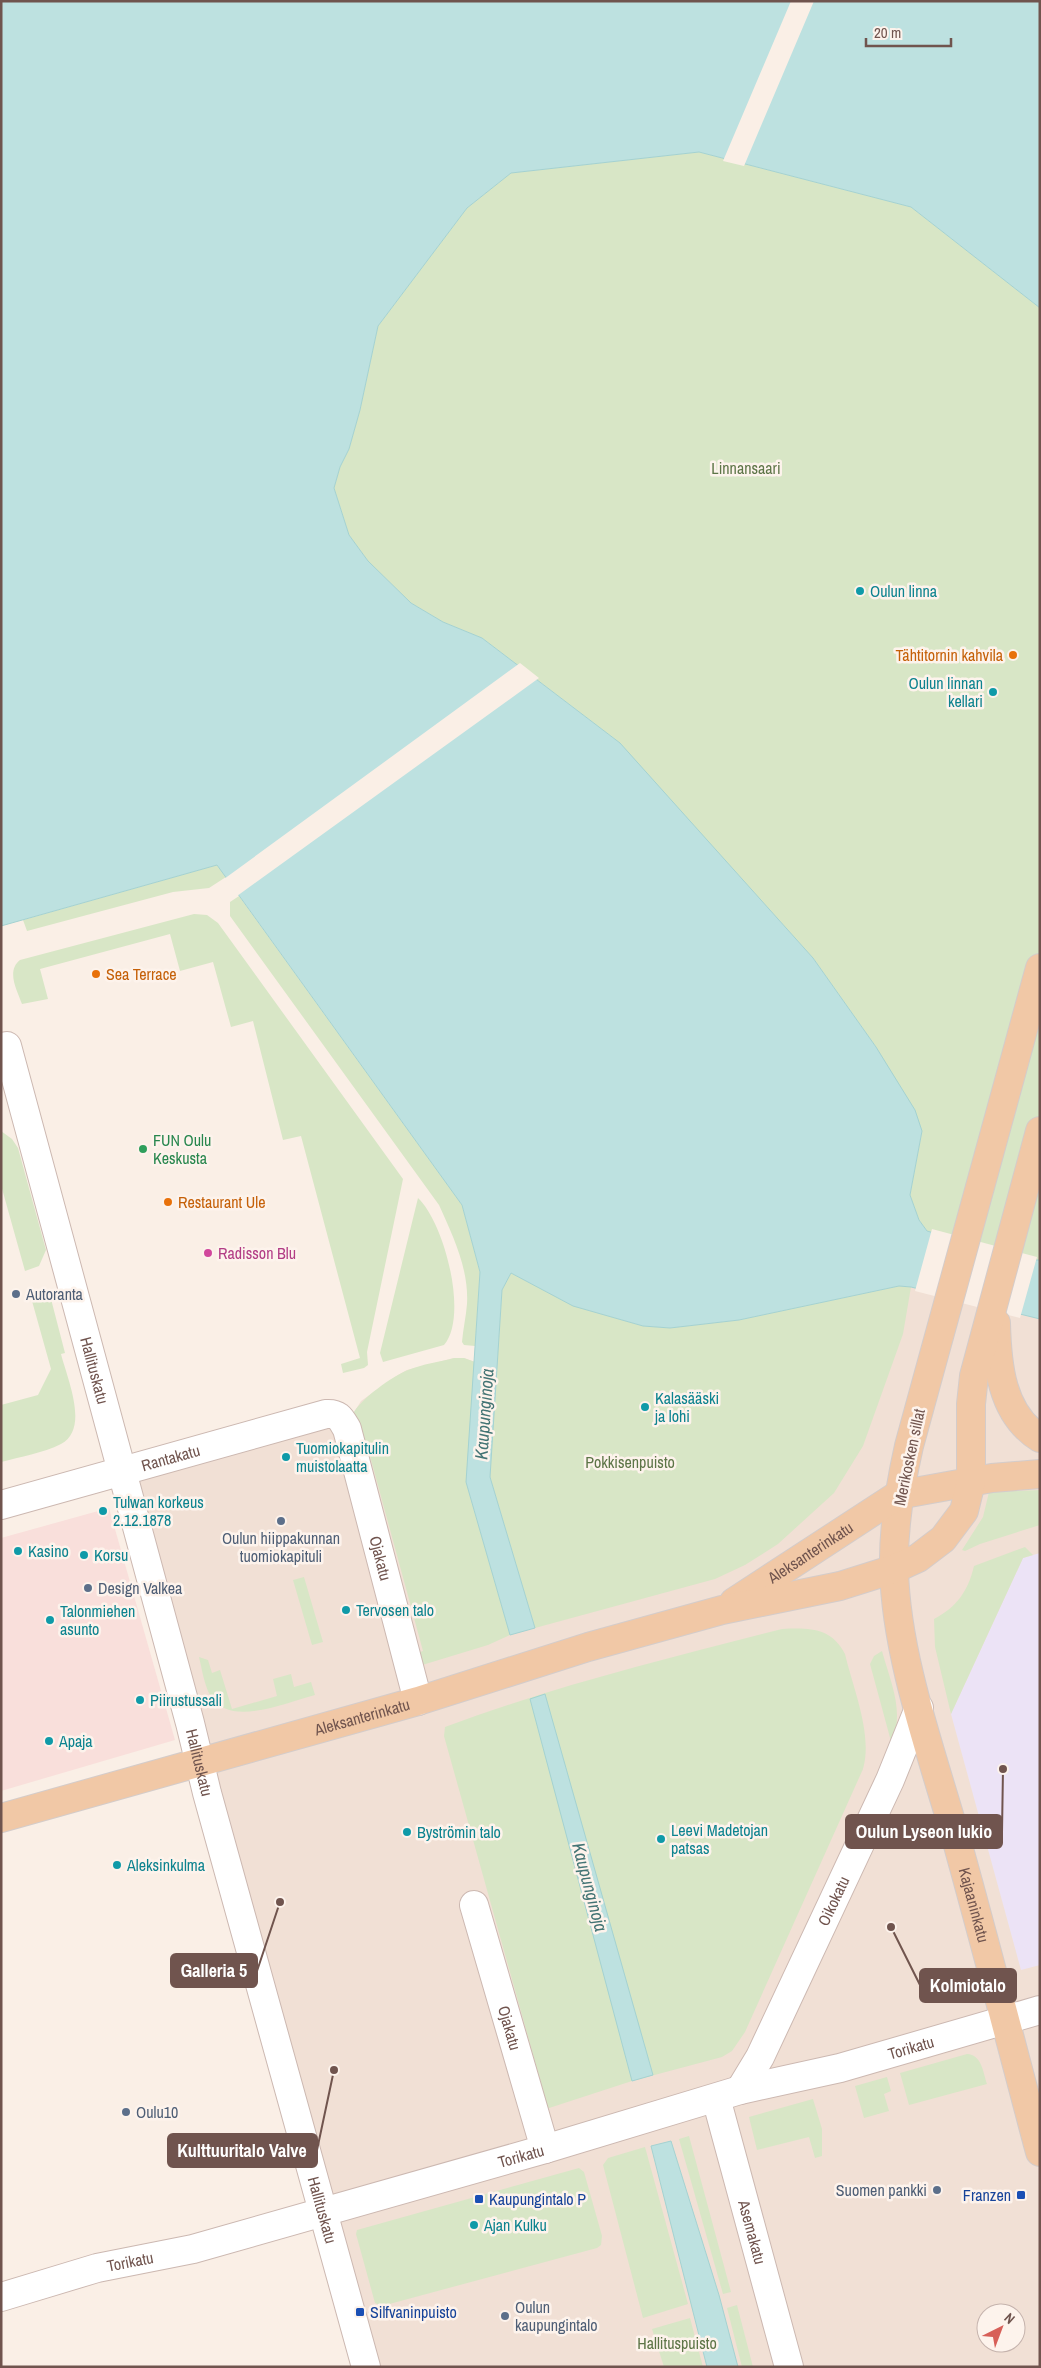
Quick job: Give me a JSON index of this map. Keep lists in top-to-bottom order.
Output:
{
  "streets": {
    "main road": ["Merikosken sillat", "Aleksanterinkatu", "Kajaaninkatu"],
    "street": [
      "Hallituskatu",
      "Rantakatu",
      "Ojakatu",
      "Oikokatu",
      "Torikatu",
      "Asemakatu"
    ]
  },
  "crossings": [
    ["Hallituskatu", "Rantakatu"],
    ["Hallituskatu", "Aleksanterinkatu"],
    ["Hallituskatu", "Torikatu"],
    ["Rantakatu", "Ojakatu"],
    ["Merikosken sillat", "Aleksanterinkatu"],
    ["Merikosken sillat", "Kajaaninkatu"],
    ["Aleksanterinkatu", "Ojakatu"],
    ["Aleksanterinkatu", "Kajaaninkatu"],
    ["Ojakatu", "Torikatu"],
    ["Oikokatu", "Kajaaninkatu"],
    ["Oikokatu", "Torikatu"],
    ["Oikokatu", "Asemakatu"],
    ["Kajaaninkatu", "Torikatu"],
    ["Torikatu", "Asemakatu"]
  ],
  "water": ["Kaupunginoja"],
  "parks": ["Linnansaari", "Pokkisenpuisto", "Hallituspuisto"],
  "places": {
    "other": [
      "Oulun linna",
      "Tähtitornin kahvila",
      "Oulun linnan kellari",
      "Sea Terrace",
      "FUN Oulu Keskusta",
      "Restaurant Ule",
      "Radisson Blu",
      "Autoranta",
      "Kalasääski ja lohi",
      "Tuomiokapitulin muistolaatta",
      "Tulwan korkeus 2.12.1878",
      "Oulun hiippakunnan tuomiokapituli",
      "Kasino",
      "Korsu",
      "Design Valkea",
      "Tervosen talo",
      "Talonmiehen asunto",
      "Piirustussali",
      "Apaja",
      "Oulun Lyseon lukio",
      "Byströmin talo",
      "Leevi Madetojan patsas",
      "Aleksinkulma",
      "Galleria 5",
      "Kolmiotalo",
      "Kulttuuritalo Valve",
      "Oulu10",
      "Suomen pankki",
      "Ajan Kulku",
      "Oulun kaupungintalo"
    ],
    "transit": ["Franzen", "Kaupungintalo P", "Silfvaninpuisto"]
  },
  "scale_bar": "20 m",
  "north": "top right"
}
